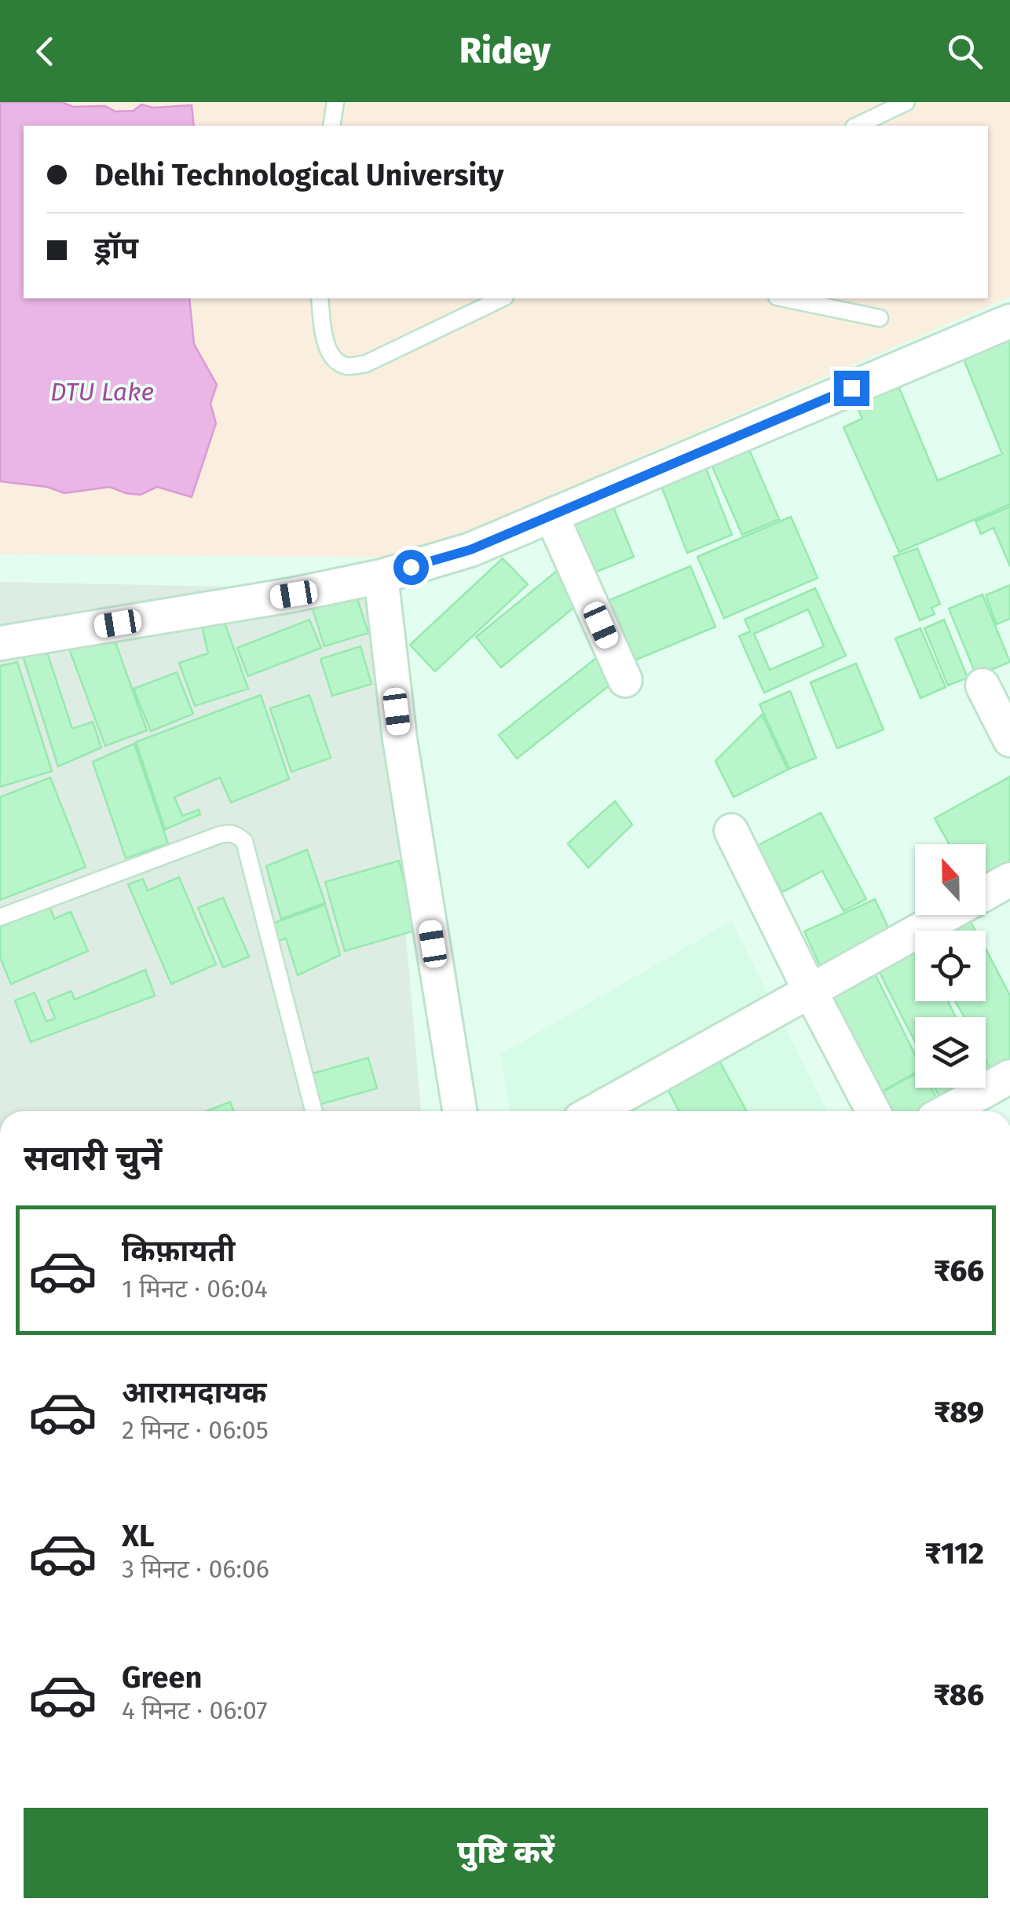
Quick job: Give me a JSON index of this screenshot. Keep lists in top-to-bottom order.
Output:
{
  "water": ["DTU Lake"],
  "north": "top",
  "page": {
    "header": "Ridey",
    "banner": ["Delhi Technological University", "ड्रॉप"],
    "heading": "सवारी चुनें",
    "list": [
      {
        "name": "किफ़ायती",
        "note": "1 मिनट · 06:04",
        "value": "₹66"
      },
      {
        "name": "आरामदायक",
        "note": "2 मिनट · 06:05",
        "value": "₹89"
      },
      {
        "name": "XL",
        "note": "3 मिनट · 06:06",
        "value": "₹112"
      },
      {
        "name": "Green",
        "note": "4 मिनट · 06:07",
        "value": "₹86"
      }
    ],
    "buttons": "पुष्टि करें"
  }
}
